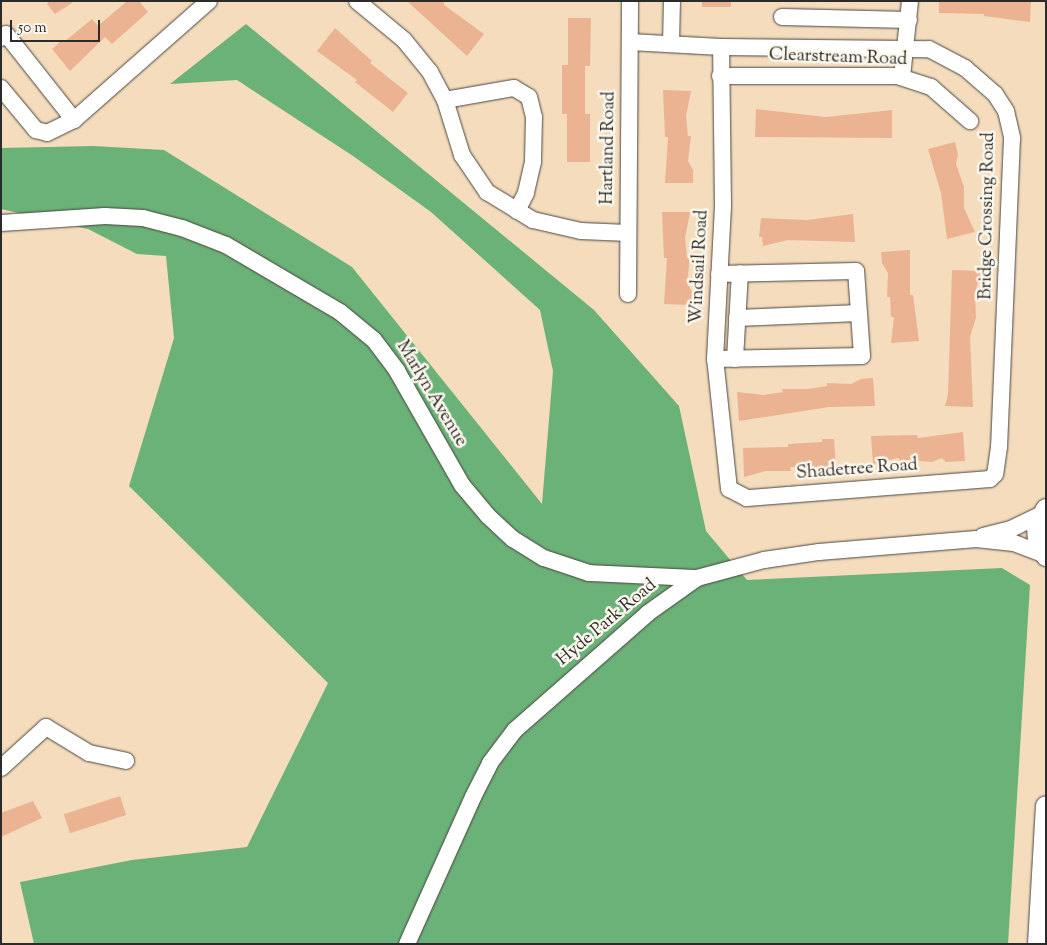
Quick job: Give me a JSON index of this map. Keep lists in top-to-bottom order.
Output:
{
  "streets": {
    "street": [
      "Clearstream Road",
      "Hartland Road",
      "Bridge Crossing Road",
      "Windsail Road",
      "Marlyn Avenue",
      "Shadetree Road",
      "Hyde Park Road"
    ]
  },
  "crossings": [
    ["Clearstream Road", "Windsail Road"],
    ["Hartland Road", "Bridge Crossing Road"],
    ["Bridge Crossing Road", "Windsail Road"],
    ["Bridge Crossing Road", "Shadetree Road"],
    ["Windsail Road", "Shadetree Road"],
    ["Marlyn Avenue", "Hyde Park Road"]
  ],
  "scale_bar": "50 m"
}
